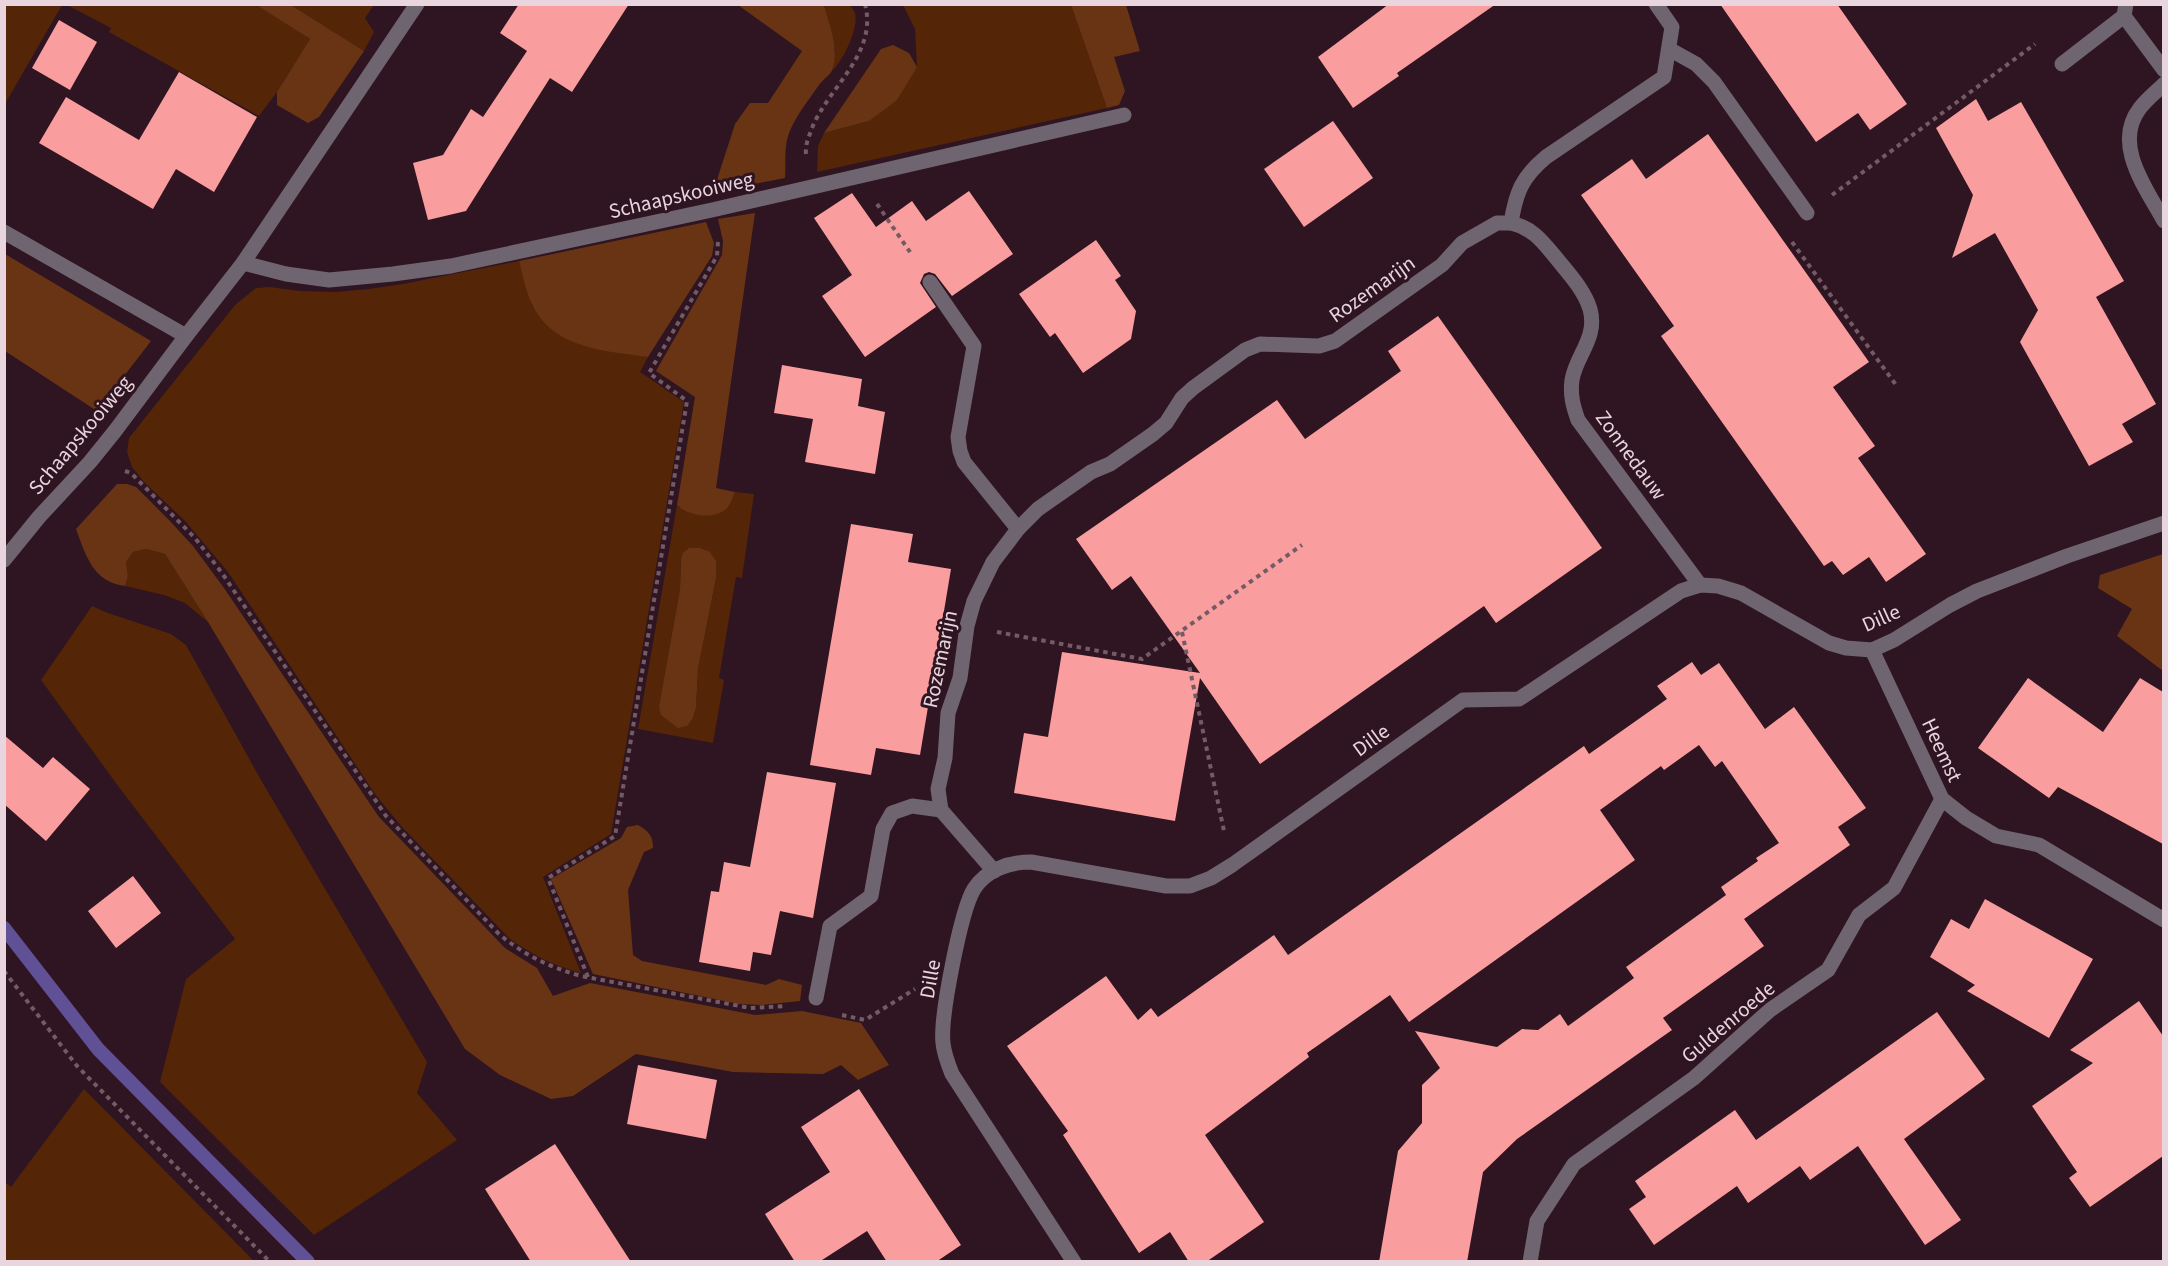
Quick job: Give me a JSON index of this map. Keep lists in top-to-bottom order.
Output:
{
  "streets": {
    "street": [
      "Schaapskooiweg",
      "Rozemarijn",
      "Zonnedauw",
      "Dille",
      "Heemst",
      "Guldenroede"
    ]
  },
  "crossings": [
    ["Rozemarijn", "Zonnedauw"],
    ["Zonnedauw", "Dille"],
    ["Dille", "Heemst"],
    ["Heemst", "Guldenroede"]
  ]
}
